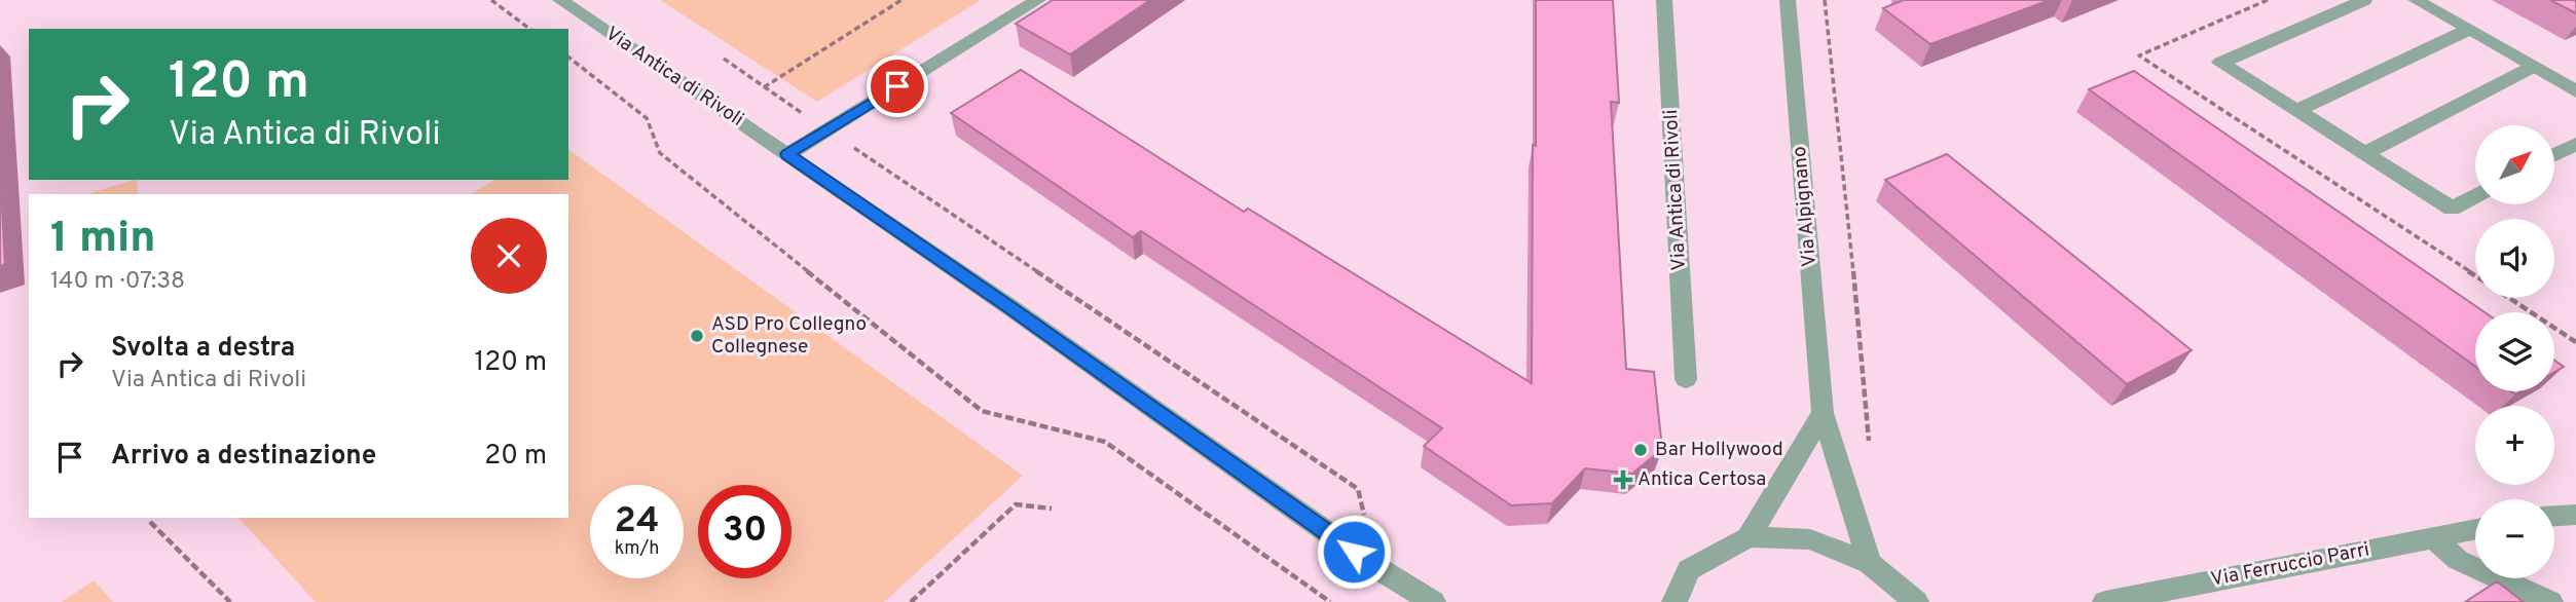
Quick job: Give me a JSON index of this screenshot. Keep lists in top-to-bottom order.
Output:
{
  "streets": {
    "street": ["Via Antica di Rivoli", "Via Alpignano", "Via Ferruccio Parri"]
  },
  "places": {
    "other": ["ASD Pro Collegno Collegnese", "Bar Hollywood"],
    "health": ["Antica Certosa"]
  },
  "north": "top right",
  "page": {
    "turn": ["120 m", "Via Antica di Rivoli"],
    "map_buttons": ["+", "−"],
    "heading": ["1 min", "140 m · 07:38"],
    "list": [
      {
        "name": "Svolta a destra",
        "note": "Via Antica di Rivoli",
        "value": "120 m"
      },
      {
        "name": "Arrivo a destinazione",
        "value": "20 m"
      }
    ],
    "speed": "24 km/h",
    "limit": "30"
  }
}
